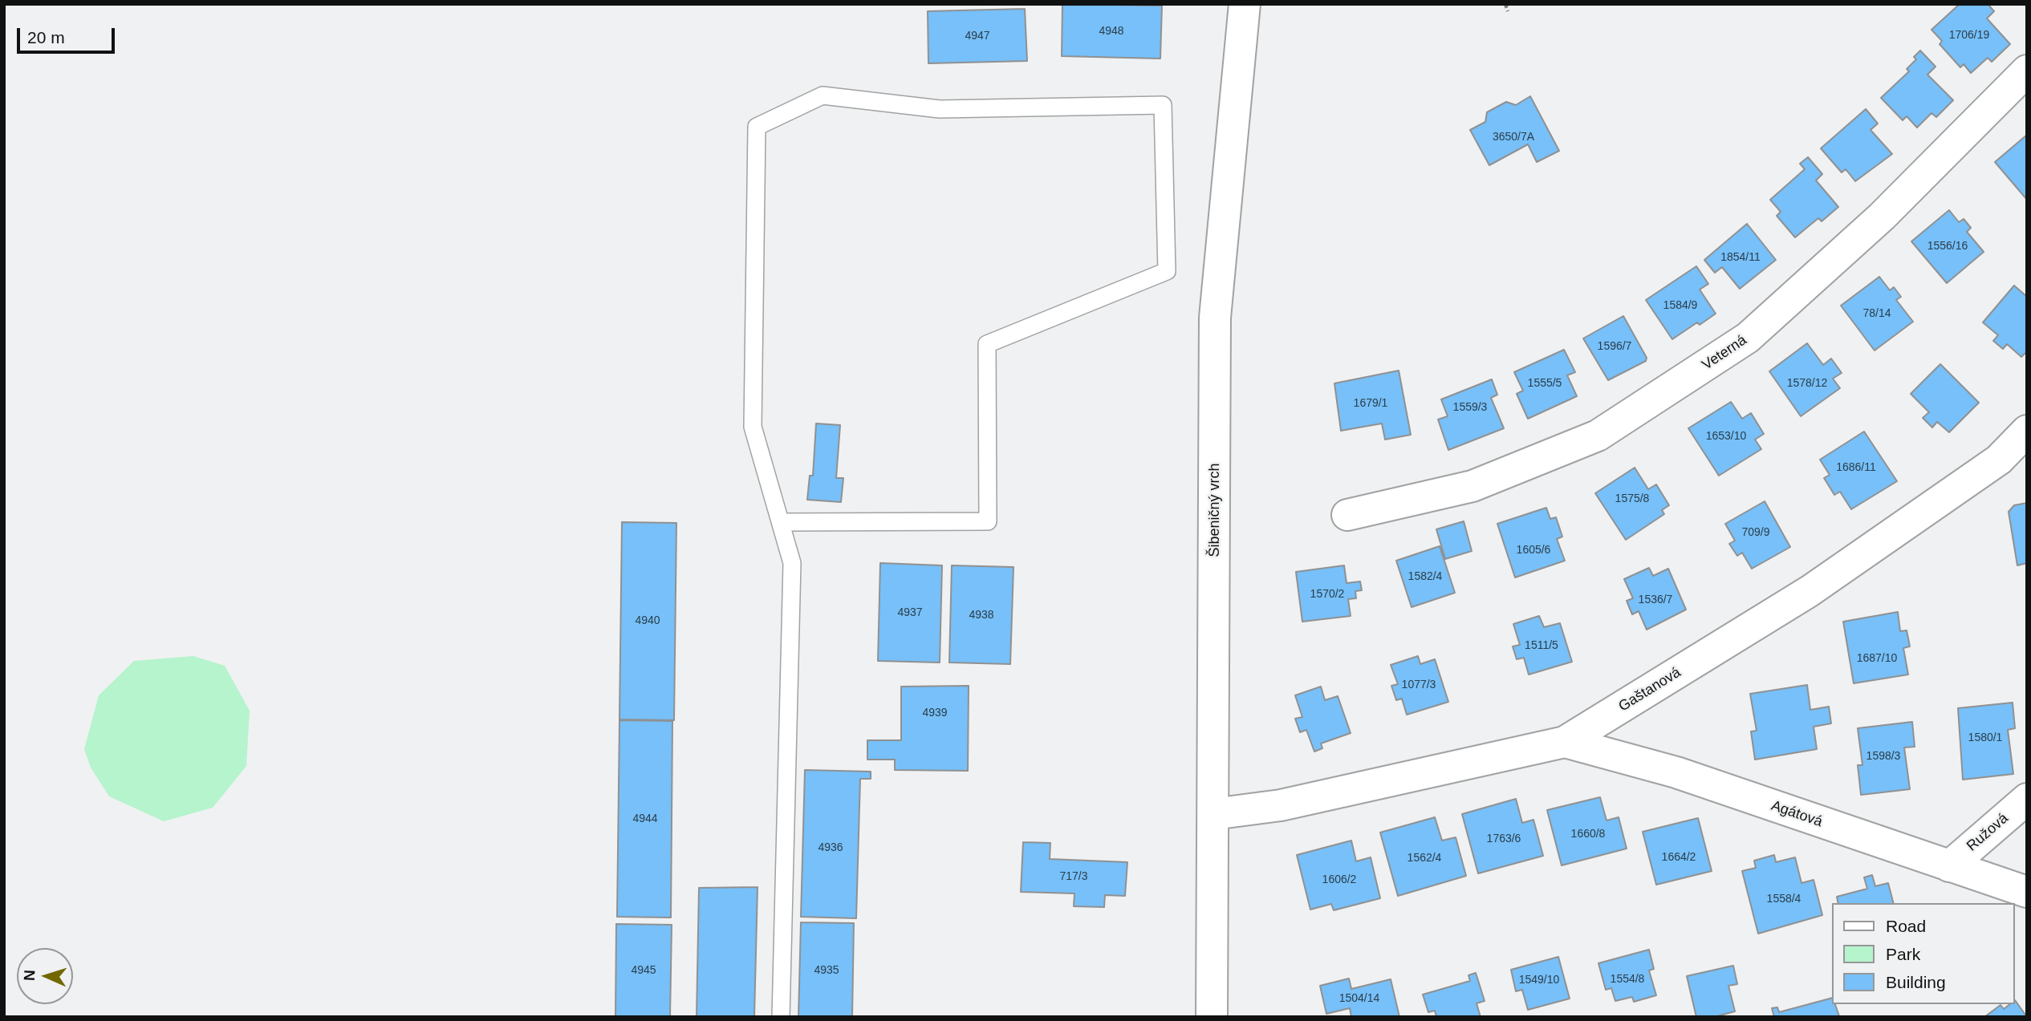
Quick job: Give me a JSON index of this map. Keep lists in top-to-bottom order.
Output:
{
  "streets": {
    "street": [
      "Veterná",
      "Šibeničný vrch",
      "Gaštanová",
      "Agátová",
      "Ružová"
    ]
  },
  "crossings": [
    ["Šibeničný vrch", "Gaštanová"],
    ["Gaštanová", "Agátová"],
    ["Agátová", "Ružová"]
  ],
  "house_numbers": [
    "4948",
    "1706/19",
    "4947",
    "3650/7A",
    "1556/16",
    "1854/11",
    "1584/9",
    "78/14",
    "1596/7",
    "1555/5",
    "1578/12",
    "1679/1",
    "1559/3",
    "1653/10",
    "1686/11",
    "1575/8",
    "709/9",
    "1605/6",
    "1582/4",
    "1570/2",
    "1536/7",
    "4937",
    "4938",
    "4940",
    "1511/5",
    "1687/10",
    "1077/3",
    "4939",
    "1580/1",
    "1598/3",
    "4944",
    "1660/8",
    "1763/6",
    "4936",
    "1664/2",
    "1562/4",
    "717/3",
    "1606/2",
    "1558/4",
    "4945",
    "4935",
    "1554/8",
    "1549/10",
    "1504/14"
  ],
  "legend": ["Road", "Park", "Building"],
  "scale_bar": "20 m",
  "north": "left"
}
